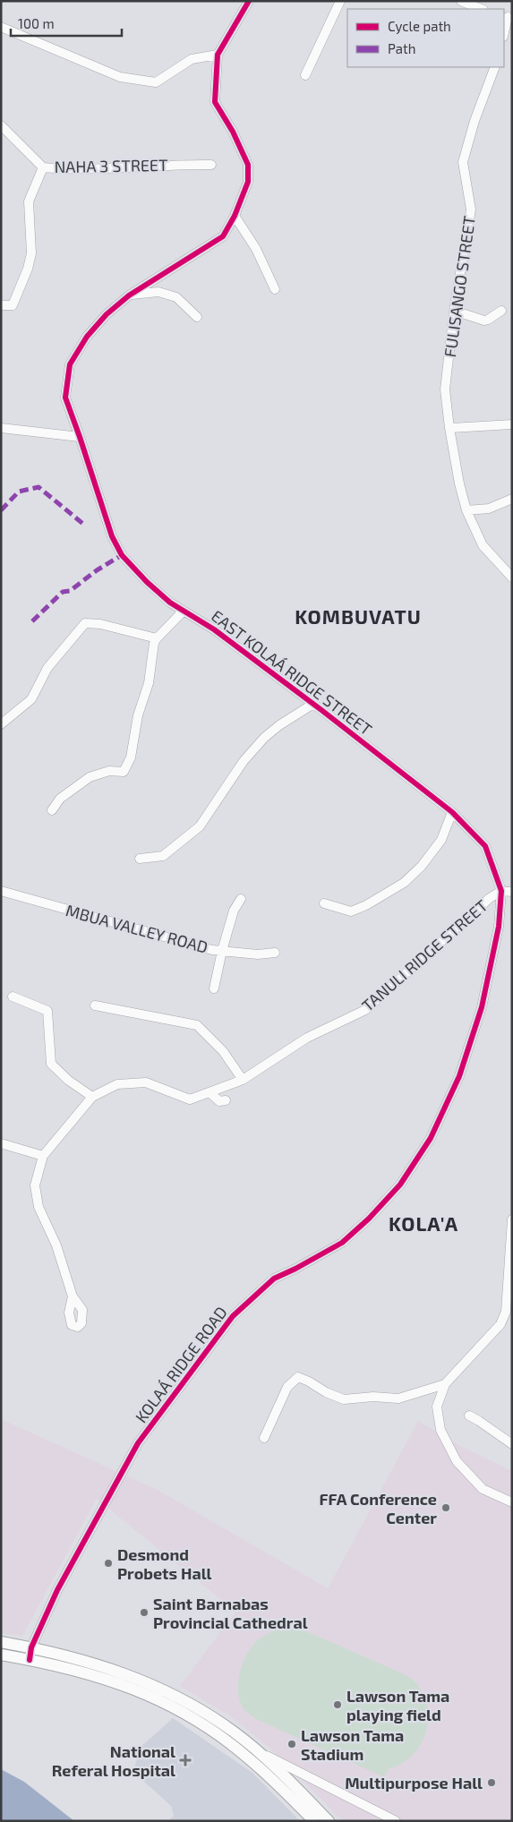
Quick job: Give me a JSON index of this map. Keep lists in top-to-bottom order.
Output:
{
  "streets": {
    "street": [
      "NAHA 3 STREET",
      "FULISANGO STREET",
      "EAST KOLAÁ RIDGE STREET",
      "MBUA VALLEY ROAD",
      "TANULI RIDGE STREET",
      "KOLAÁ RIDGE ROAD"
    ]
  },
  "crossings": [
    ["EAST KOLAÁ RIDGE STREET", "TANULI RIDGE STREET"],
    ["EAST KOLAÁ RIDGE STREET", "KOLAÁ RIDGE ROAD"],
    ["TANULI RIDGE STREET", "KOLAÁ RIDGE ROAD"]
  ],
  "districts": ["KOMBUVATU", "KOLA'A"],
  "places": {
    "other": [
      "FFA Conference Center",
      "Desmond Probets Hall",
      "Saint Barnabas Provincial Cathedral",
      "Lawson Tama playing field",
      "Lawson Tama Stadium",
      "Multipurpose Hall"
    ],
    "health": ["National Referal Hospital"]
  },
  "legend": ["Cycle path", "Path"],
  "scale_bar": "100 m"
}
